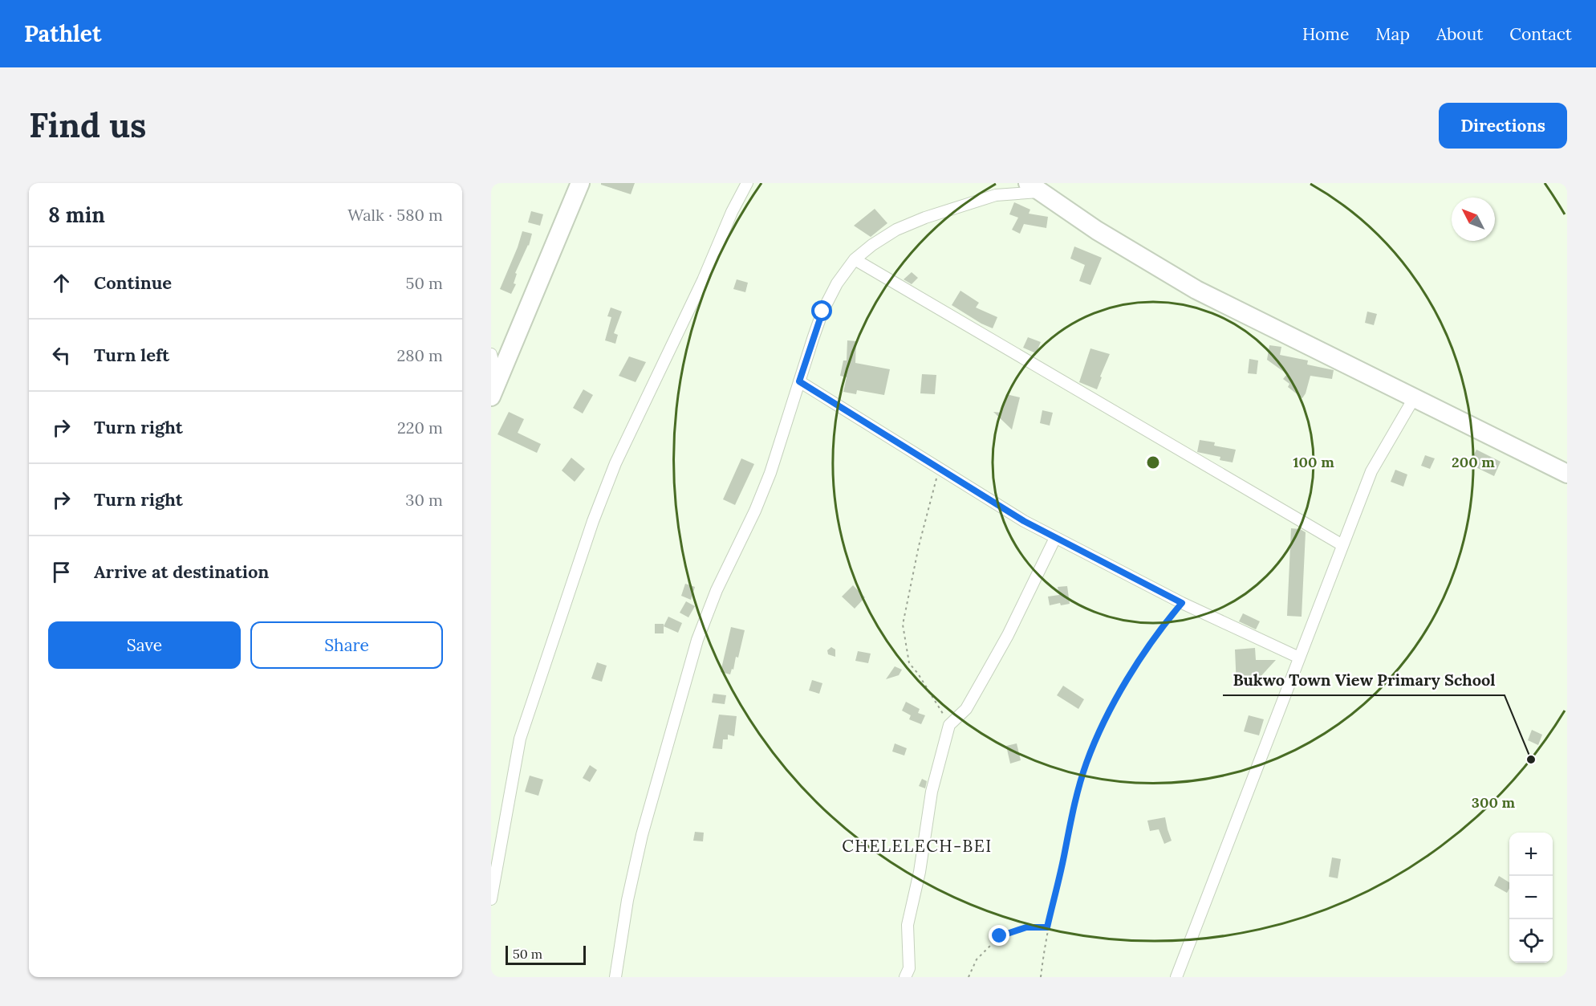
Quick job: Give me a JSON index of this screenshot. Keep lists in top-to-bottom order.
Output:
{
  "districts": ["CHELELECH-BEI"],
  "places": ["Bukwo Town View Primary School"],
  "scale_bar": "50 m",
  "north": "top left",
  "page": {
    "header": "Pathlet",
    "nav": [
      "Home",
      "Map",
      "About",
      "Contact"
    ],
    "buttons": [
      "Directions",
      ["Save", "Share"]
    ],
    "title": "Find us",
    "heading": ["8 min", "Walk · 580 m"],
    "list": [
      ["Continue", "50 m"],
      ["Turn left", "280 m"],
      ["Turn right", "220 m"],
      ["Turn right", "30 m"],
      "Arrive at destination"
    ],
    "map_buttons": ["+", "−"],
    "scale": "50 m"
  },
  "rings": ["100 m", "200 m", "300 m"]
}
